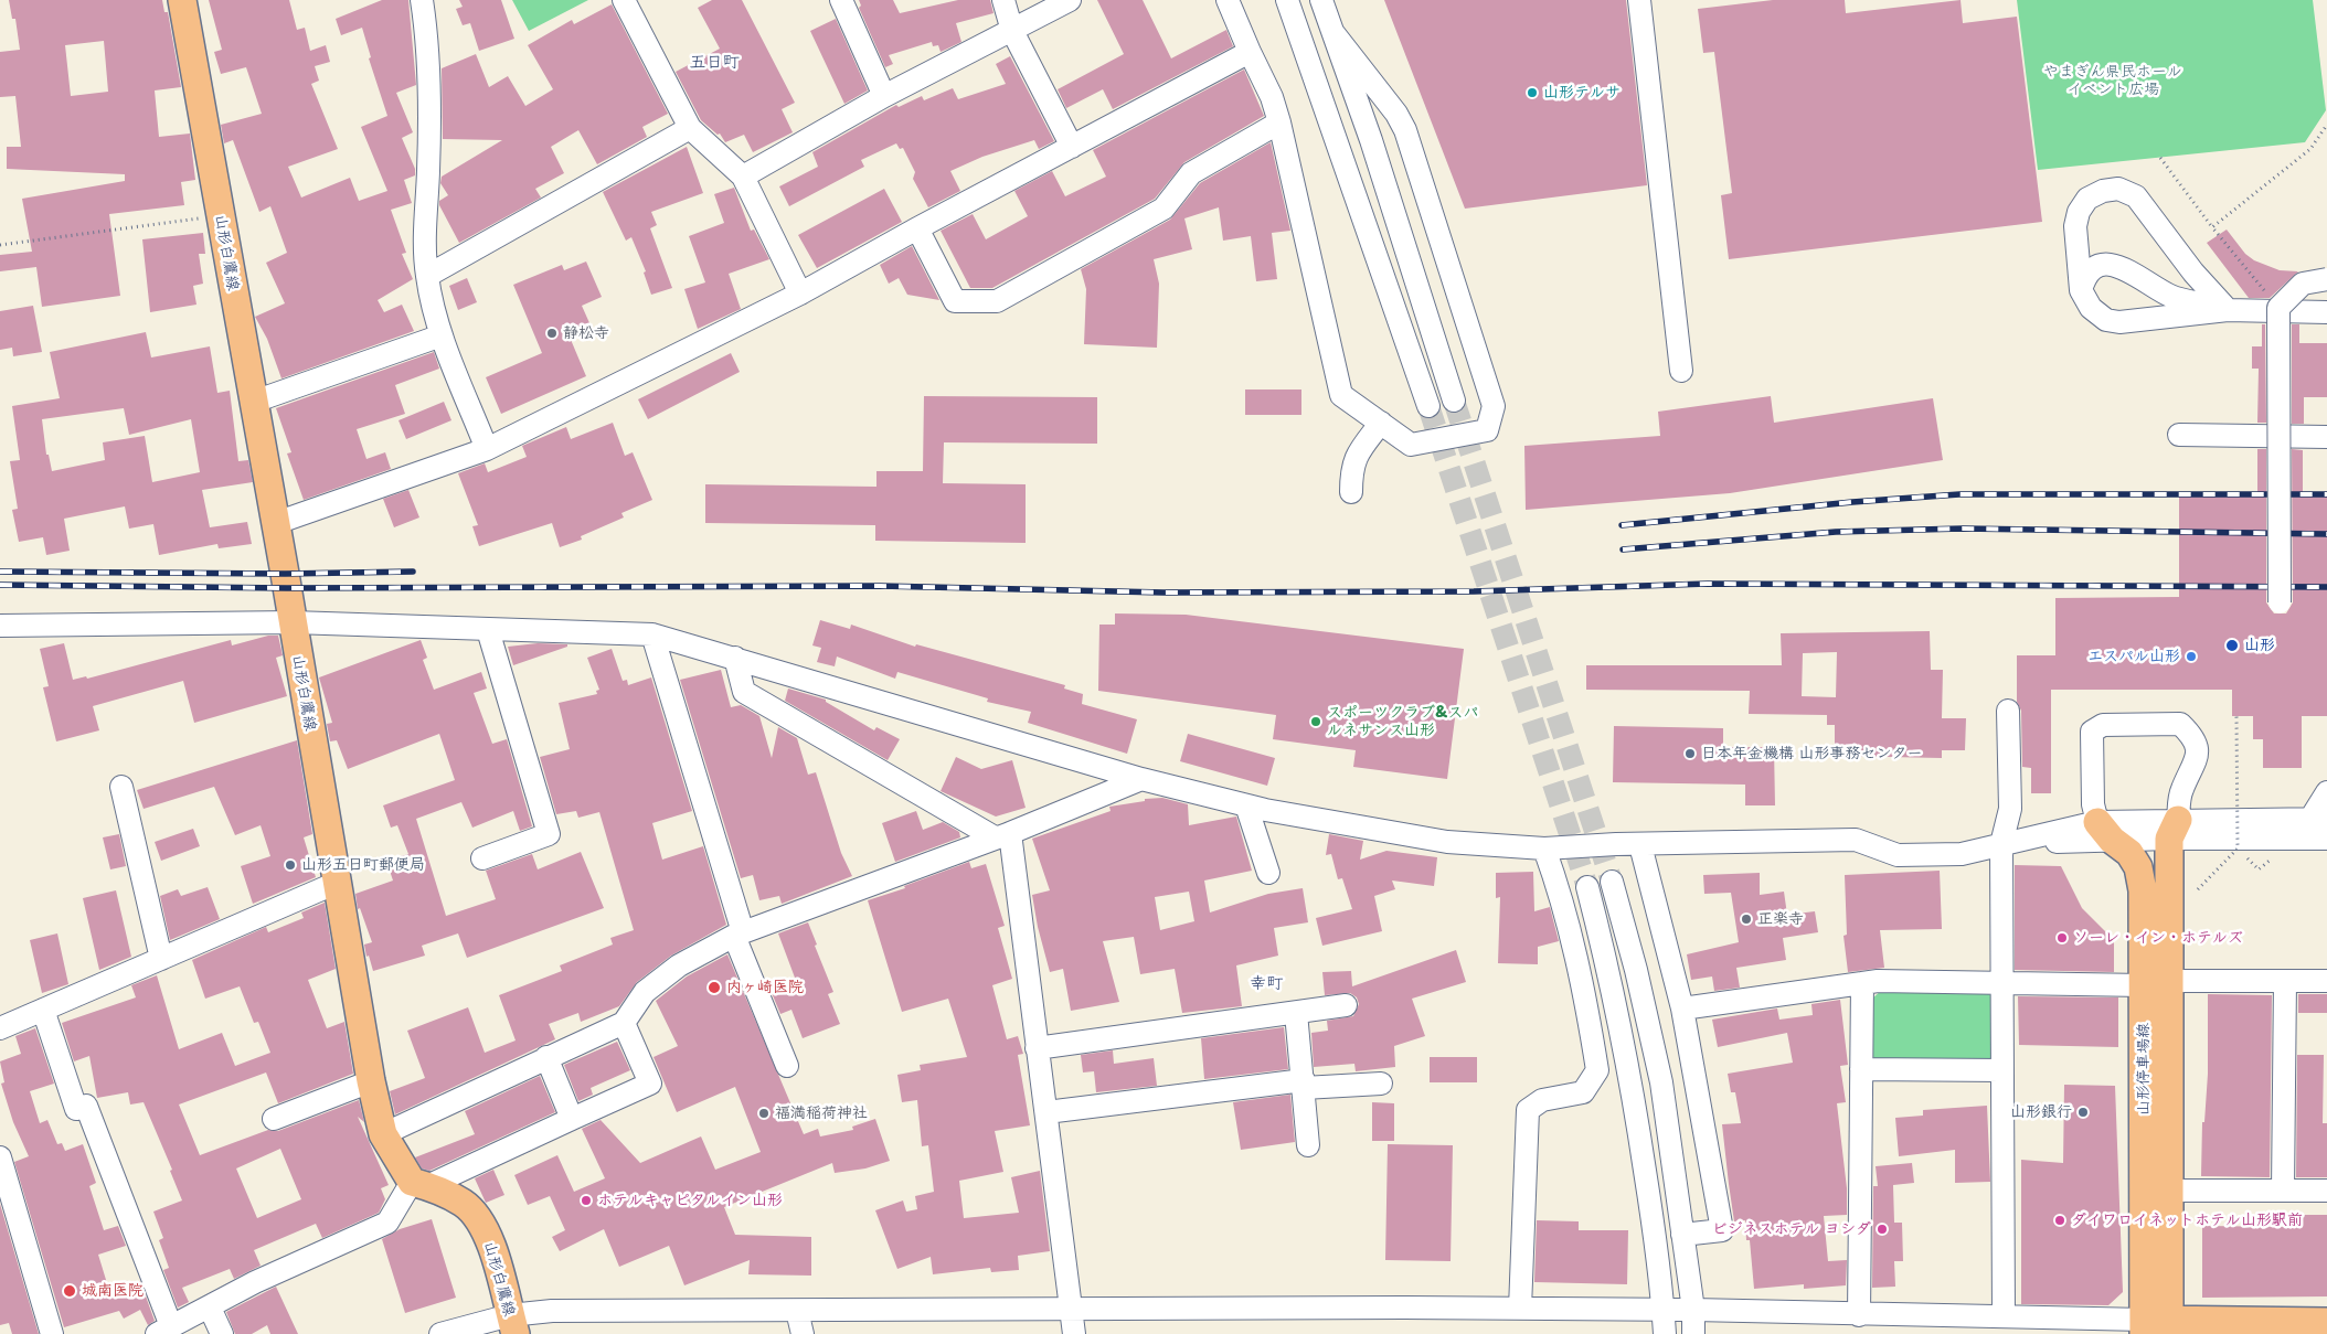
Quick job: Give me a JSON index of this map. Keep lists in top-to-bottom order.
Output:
{
  "streets": {
    "main road": ["山形白鷹線", "山形停車場線"]
  },
  "districts": ["五日町", "幸町"],
  "parks": ["やまぎん県民ホール イベント広場"],
  "places": [
    "山形テルサ",
    "静松寺",
    "山形",
    "エスパル山形",
    "スポーツクラブ&スパ ルネサンス山形",
    "日本年金機構 山形事務センター",
    "山形五日町郵便局",
    "正楽寺",
    "ソーレ・イン・ホテルズ",
    "内ヶ崎医院",
    "山形銀行",
    "福満稲荷神社",
    "ホテルキャピタルイン山形",
    "ダイワロイネットホテル山形駅前",
    "ビジネスホテル ヨシダ",
    "城南医院"
  ]
}
